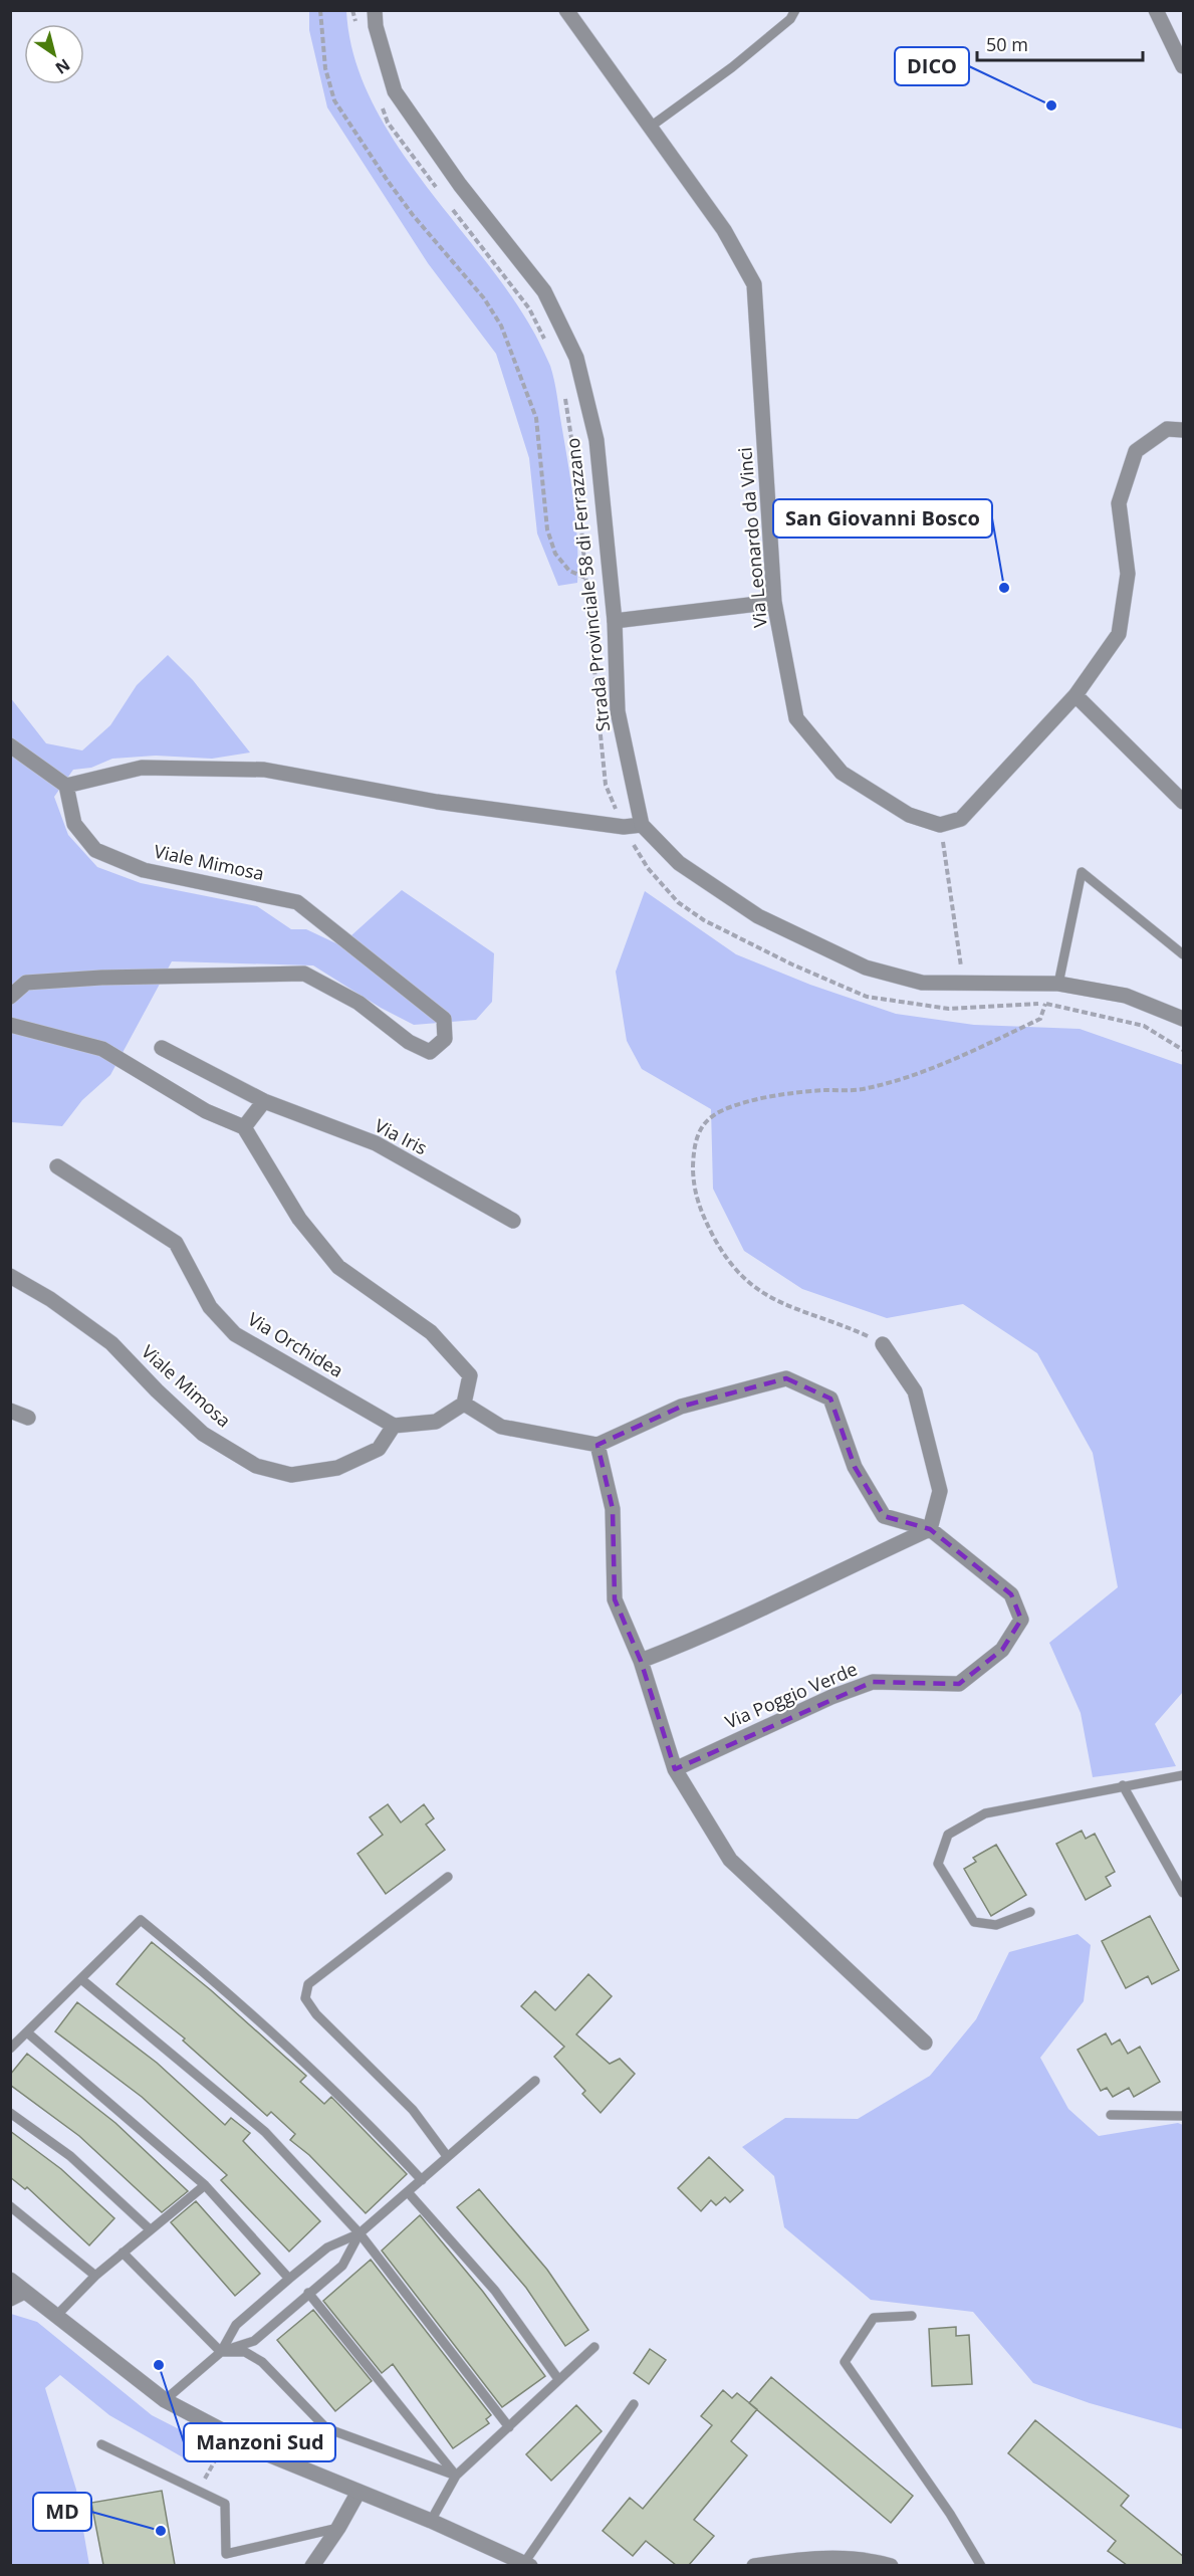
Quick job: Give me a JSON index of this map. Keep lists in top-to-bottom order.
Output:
{
  "streets": {
    "street": [
      "Via Leonardo da Vinci",
      "Strada Provinciale 58 di Ferrazzano",
      "Viale Mimosa",
      "Via Iris",
      "Via Orchidea",
      "Via Poggio Verde"
    ]
  },
  "crossings": [
    ["Viale Mimosa", "Via Orchidea"]
  ],
  "places": [
    "DICO",
    "San Giovanni Bosco",
    "Manzoni Sud",
    "MD"
  ],
  "scale_bar": "50 m",
  "north": "bottom right"
}
